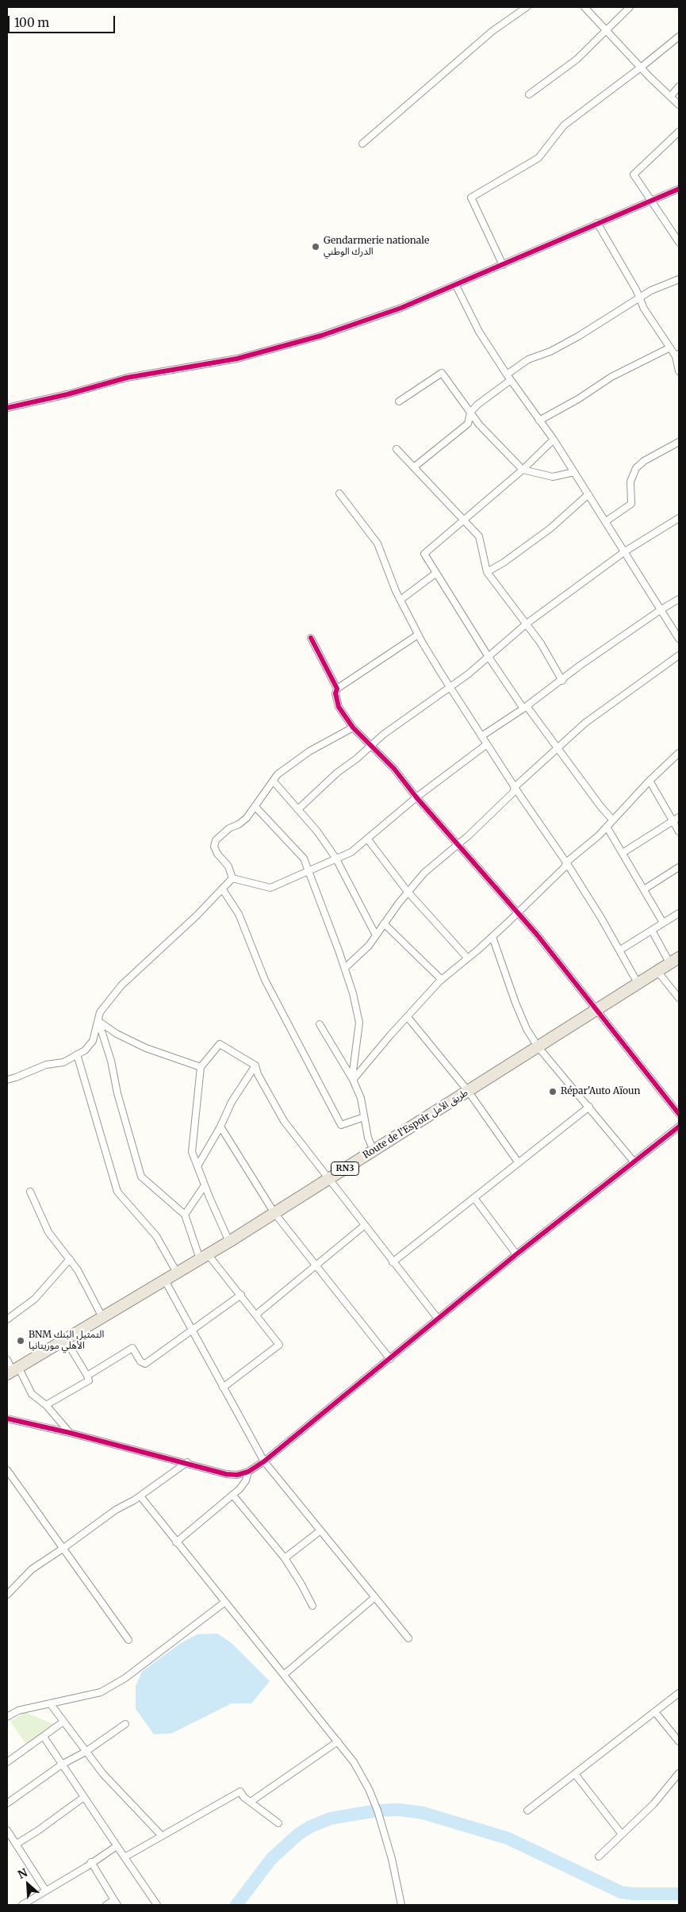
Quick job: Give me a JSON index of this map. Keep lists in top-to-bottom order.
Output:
{
  "streets": {
    "highway": ["Route de l’Espoir طريق الأمل", "RN3"]
  },
  "places": ["Gendarmerie nationale الدرك الوطني", "Répar'Auto Aïoun", "BNM التمثيل البنك الأهلي موريتانيا"],
  "scale_bar": "100 m",
  "north": "top left"
}
